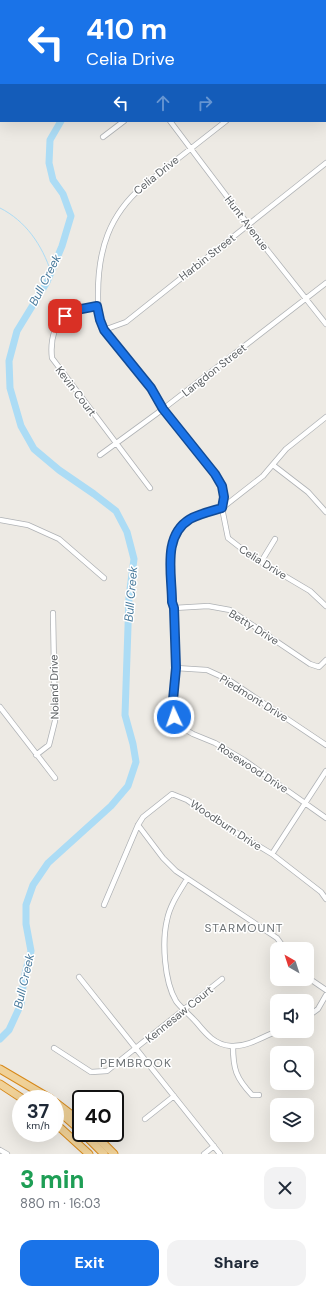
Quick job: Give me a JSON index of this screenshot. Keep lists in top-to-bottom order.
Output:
{
  "streets": {
    "street": [
      "Celia Drive",
      "Hunt Avenue",
      "Harbin Street",
      "Langdon Street",
      "Kevin Court",
      "Betty Drive",
      "Noland Drive",
      "Piedmont Drive",
      "Rosewood Drive",
      "Woodburn Drive",
      "Kennesaw Court"
    ]
  },
  "crossings": [
    ["Celia Drive", "Hunt Avenue"],
    ["Celia Drive", "Harbin Street"],
    ["Celia Drive", "Langdon Street"],
    ["Celia Drive", "Kevin Court"],
    ["Celia Drive", "Rosewood Drive"],
    ["Hunt Avenue", "Harbin Street"],
    ["Hunt Avenue", "Langdon Street"],
    ["Langdon Street", "Kevin Court"],
    ["Betty Drive", "Rosewood Drive"],
    ["Piedmont Drive", "Rosewood Drive"]
  ],
  "districts": ["STARMOUNT", "PEMBROOK"],
  "water": ["Bull Creek"],
  "north": "top left",
  "page": {
    "turn": ["410 m", "Celia Drive"],
    "speed": "37 km/h",
    "limit": "40",
    "heading": ["3 min", "880 m · 16:03"],
    "buttons": ["Exit", "Share"]
  }
}
